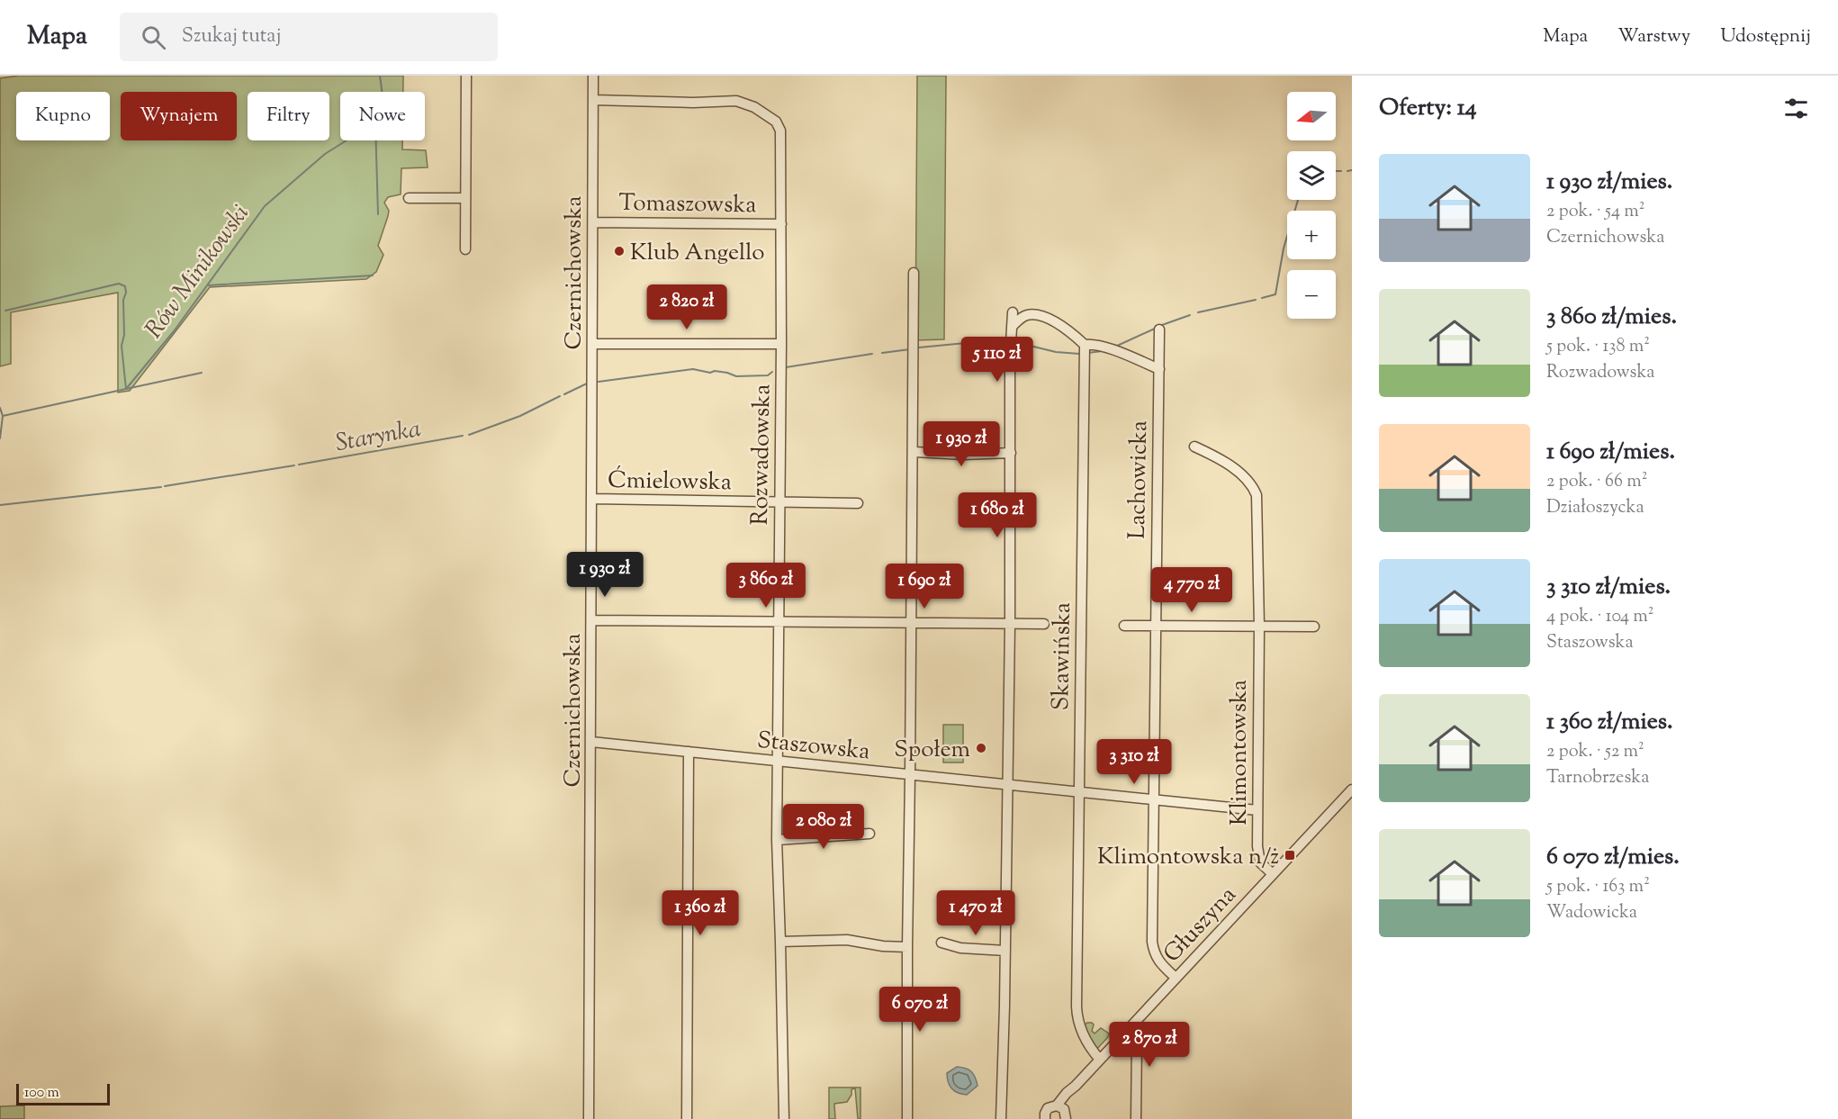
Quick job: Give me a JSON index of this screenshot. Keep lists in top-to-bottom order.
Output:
{
  "streets": {
    "street": [
      "Tomaszowska",
      "Czernichowska",
      "Rozwadowska",
      "Ćmielowska",
      "Lachowicka",
      "Skawińska",
      "Staszowska",
      "Klimontowska",
      "Głuszyna"
    ]
  },
  "crossings": [
    ["Tomaszowska", "Czernichowska"],
    ["Tomaszowska", "Rozwadowska"],
    ["Czernichowska", "Rozwadowska"],
    ["Czernichowska", "Ćmielowska"],
    ["Czernichowska", "Staszowska"],
    ["Rozwadowska", "Ćmielowska"],
    ["Rozwadowska", "Staszowska"],
    ["Lachowicka", "Staszowska"],
    ["Lachowicka", "Głuszyna"],
    ["Skawińska", "Staszowska"],
    ["Skawińska", "Głuszyna"],
    ["Staszowska", "Klimontowska"],
    ["Klimontowska", "Głuszyna"]
  ],
  "water": ["Rów Minikowski", "Starynka"],
  "places": {
    "other": ["Klub Angello", "Społem"],
    "transit": ["Klimontowska n/ż"]
  },
  "scale_bar": "100 m",
  "north": "left",
  "page": {
    "header": "Mapa",
    "search": "Szukaj tutaj",
    "nav": ["Mapa", "Warstwy", "Udostępnij"],
    "heading": "Oferty: 14",
    "map_buttons": ["+", "−"],
    "chip": [
      "Kupno",
      "Wynajem",
      "Filtry",
      "Nowe"
    ],
    "list": [
      {
        "name": "1 930 zł/mies.",
        "note": "2 pok. · 54 m² · Czernichowska"
      },
      {
        "name": "3 860 zł/mies.",
        "note": "5 pok. · 138 m² · Rozwadowska"
      },
      {
        "name": "1 690 zł/mies.",
        "note": "2 pok. · 66 m² · Działoszycka"
      },
      {
        "name": "3 310 zł/mies.",
        "note": "4 pok. · 104 m² · Staszowska"
      },
      {
        "name": "1 360 zł/mies.",
        "note": "2 pok. · 52 m² · Tarnobrzeska"
      },
      {
        "name": "6 070 zł/mies.",
        "note": "5 pok. · 163 m² · Wadowicka"
      }
    ],
    "price": [
      "2 820 zł",
      "5 110 zł",
      "1 930 zł",
      "1 680 zł",
      "1 930 zł",
      "3 860 zł",
      "1 690 zł",
      "4 770 zł",
      "3 310 zł",
      "2 080 zł",
      "1 360 zł",
      "1 470 zł",
      "6 070 zł",
      "2 870 zł"
    ],
    "scale": "100 m"
  }
}
